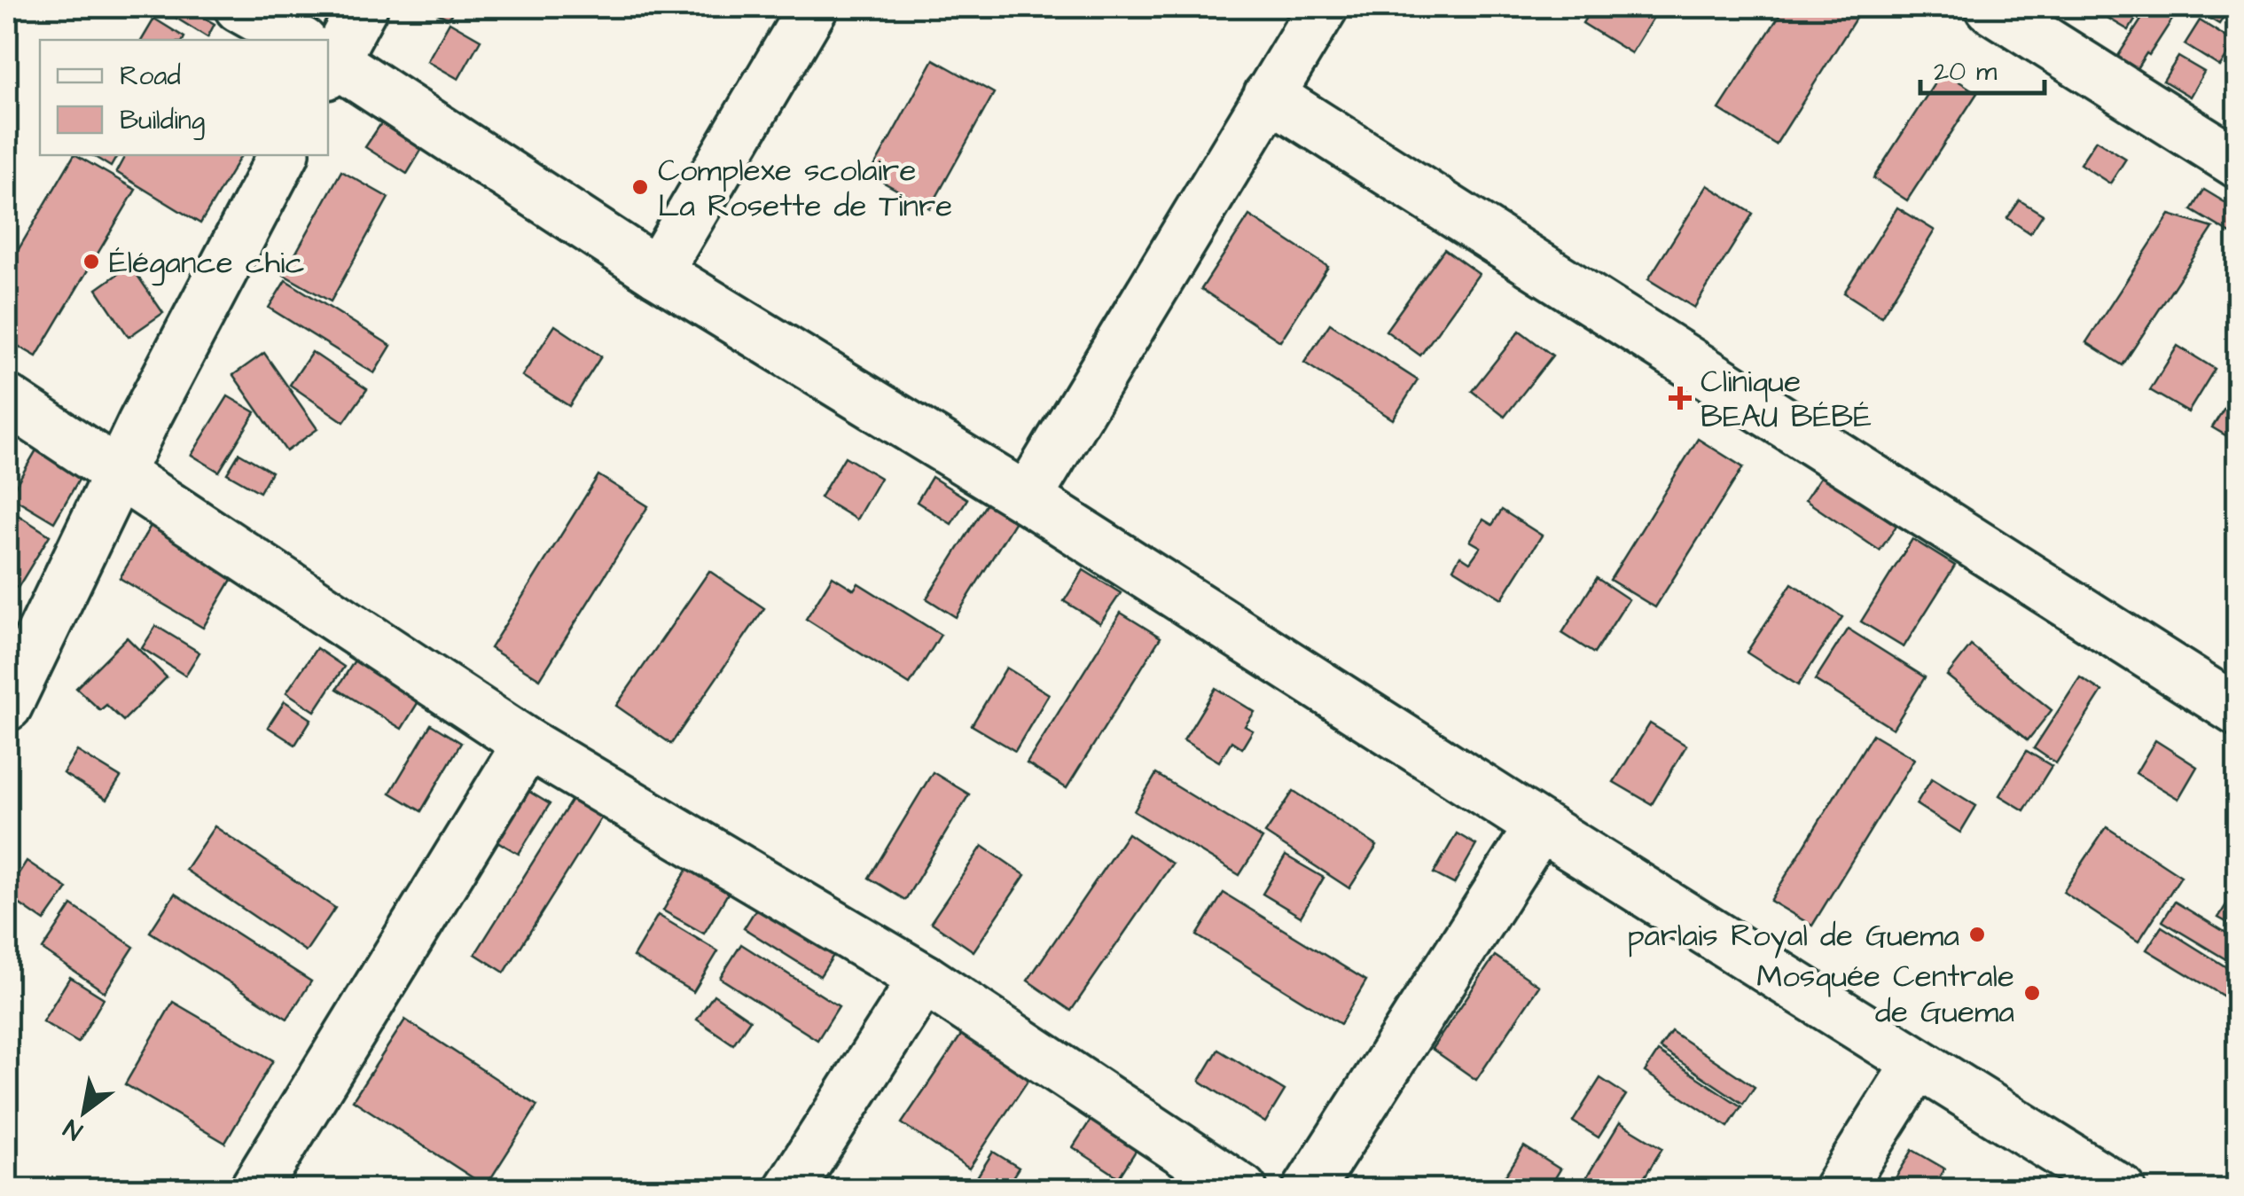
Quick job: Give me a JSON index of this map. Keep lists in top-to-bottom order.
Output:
{
  "places": {
    "other": [
      "Complexe scolaire La Rosette de Tinre",
      "Élégance chic",
      "parlais Royal de Guema",
      "Mosquée Centrale de Guema"
    ],
    "health": ["Clinique BEAU BÉBÉ"]
  },
  "legend": ["Road", "Building"],
  "scale_bar": "20 m",
  "north": "bottom left"
}
